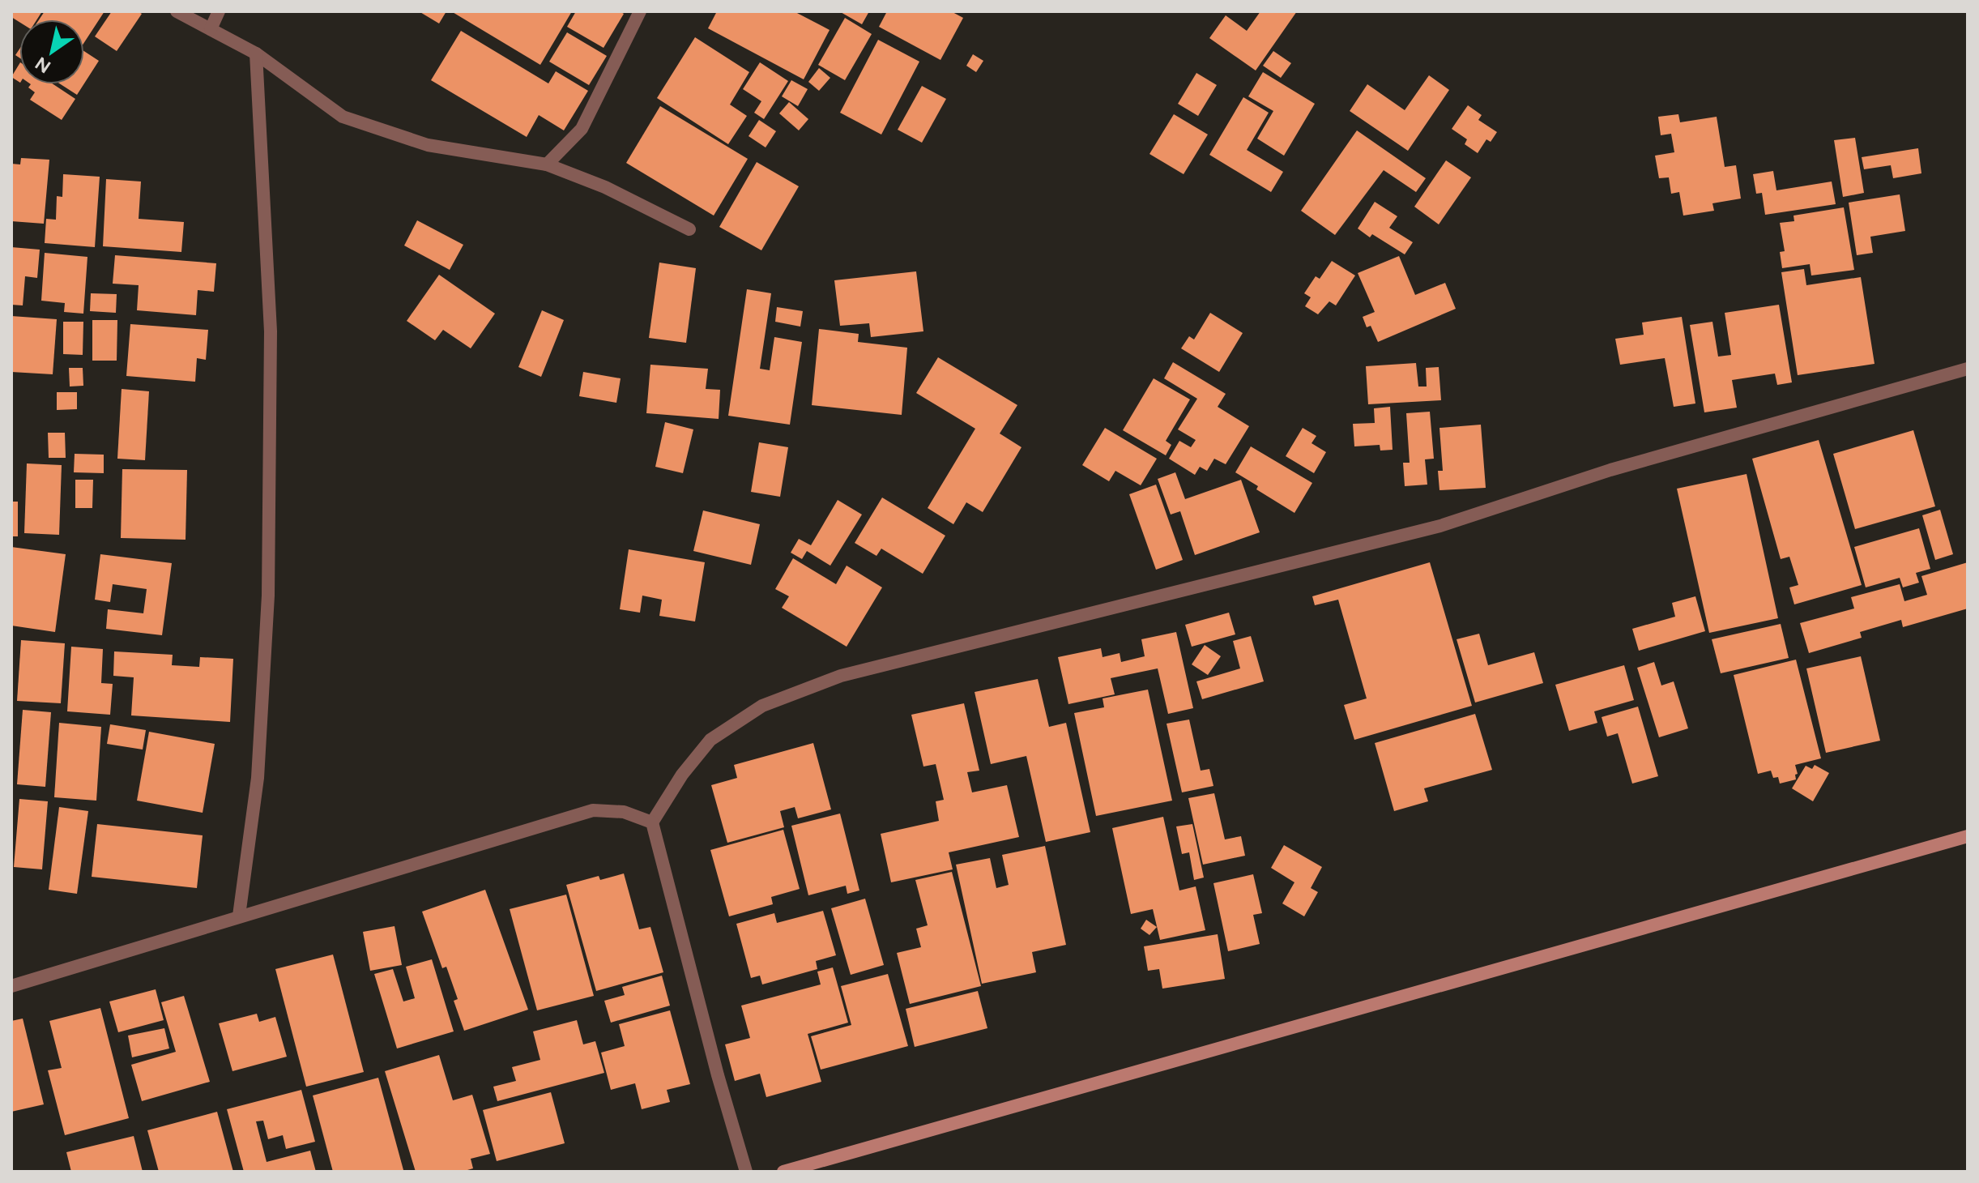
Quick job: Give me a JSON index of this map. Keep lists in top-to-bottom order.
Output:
{
  "north": "bottom left"
}
